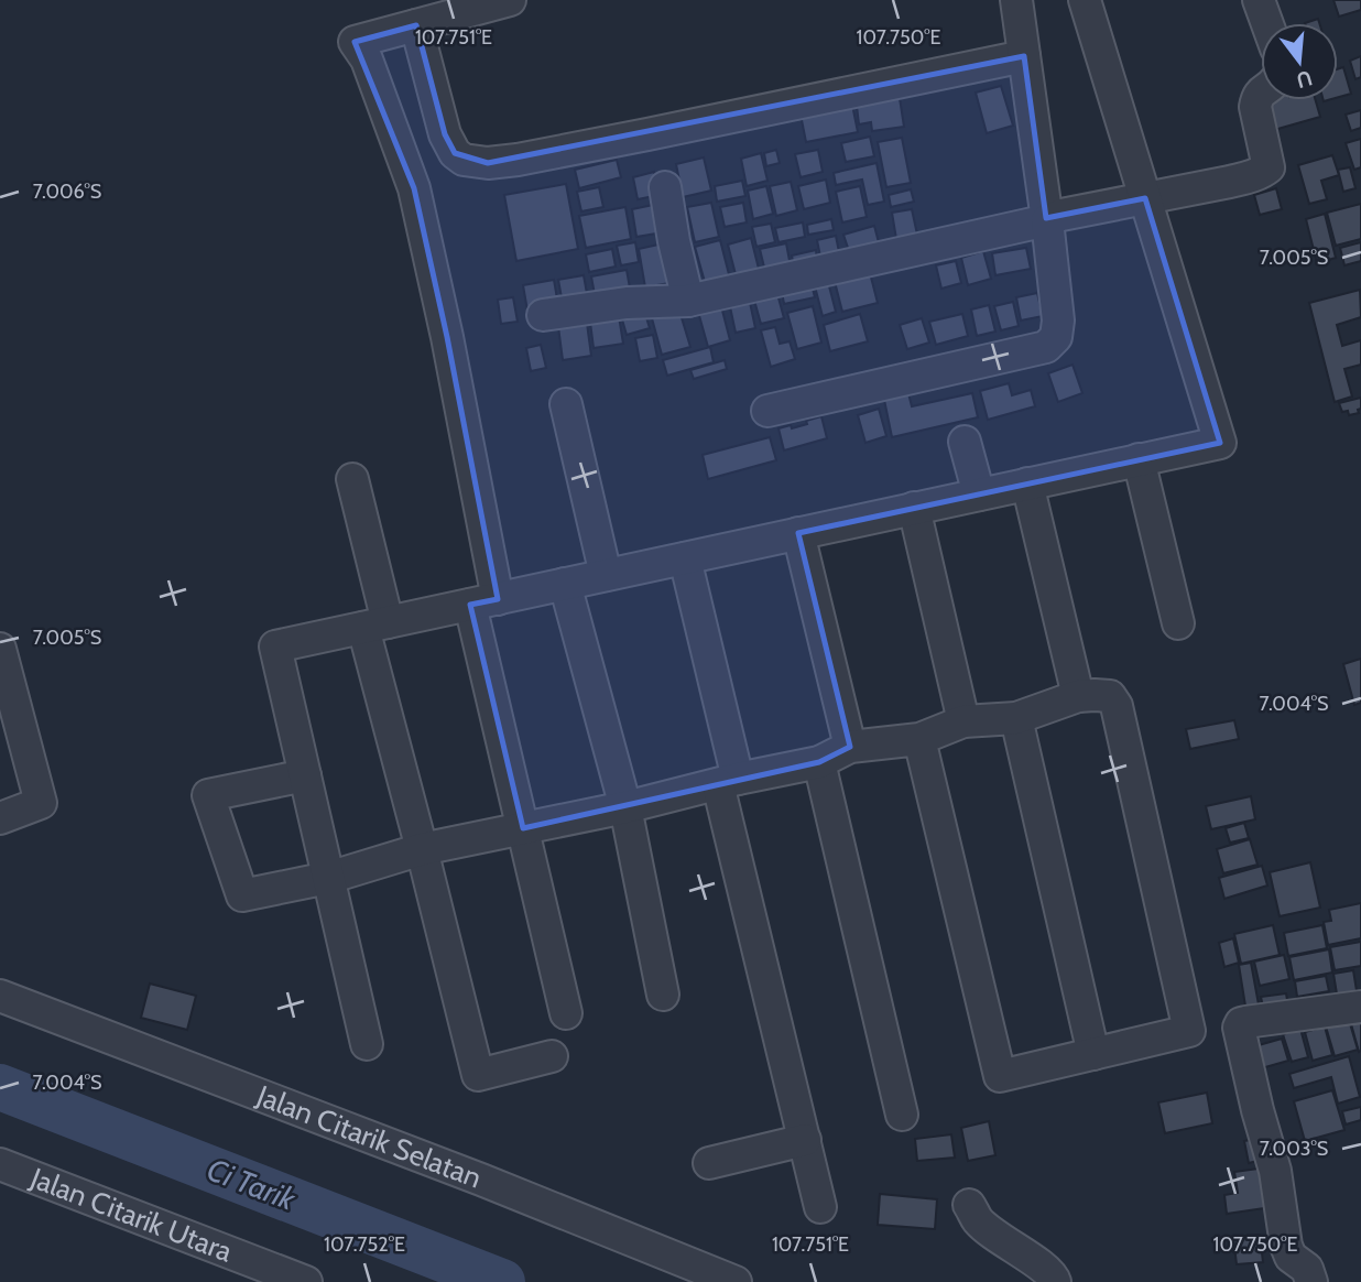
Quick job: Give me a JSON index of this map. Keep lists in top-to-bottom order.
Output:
{
  "streets": {
    "street": ["Jalan Citarik Selatan", "Jalan Citarik Utara"]
  },
  "water": ["Ci Tarik"],
  "north": "bottom",
  "coordinates": [
    "107.751°E",
    "107.750°E",
    "7.006°S",
    "7.005°S",
    "7.004°S",
    "7.003°S",
    "107.752°E"
  ]
}
